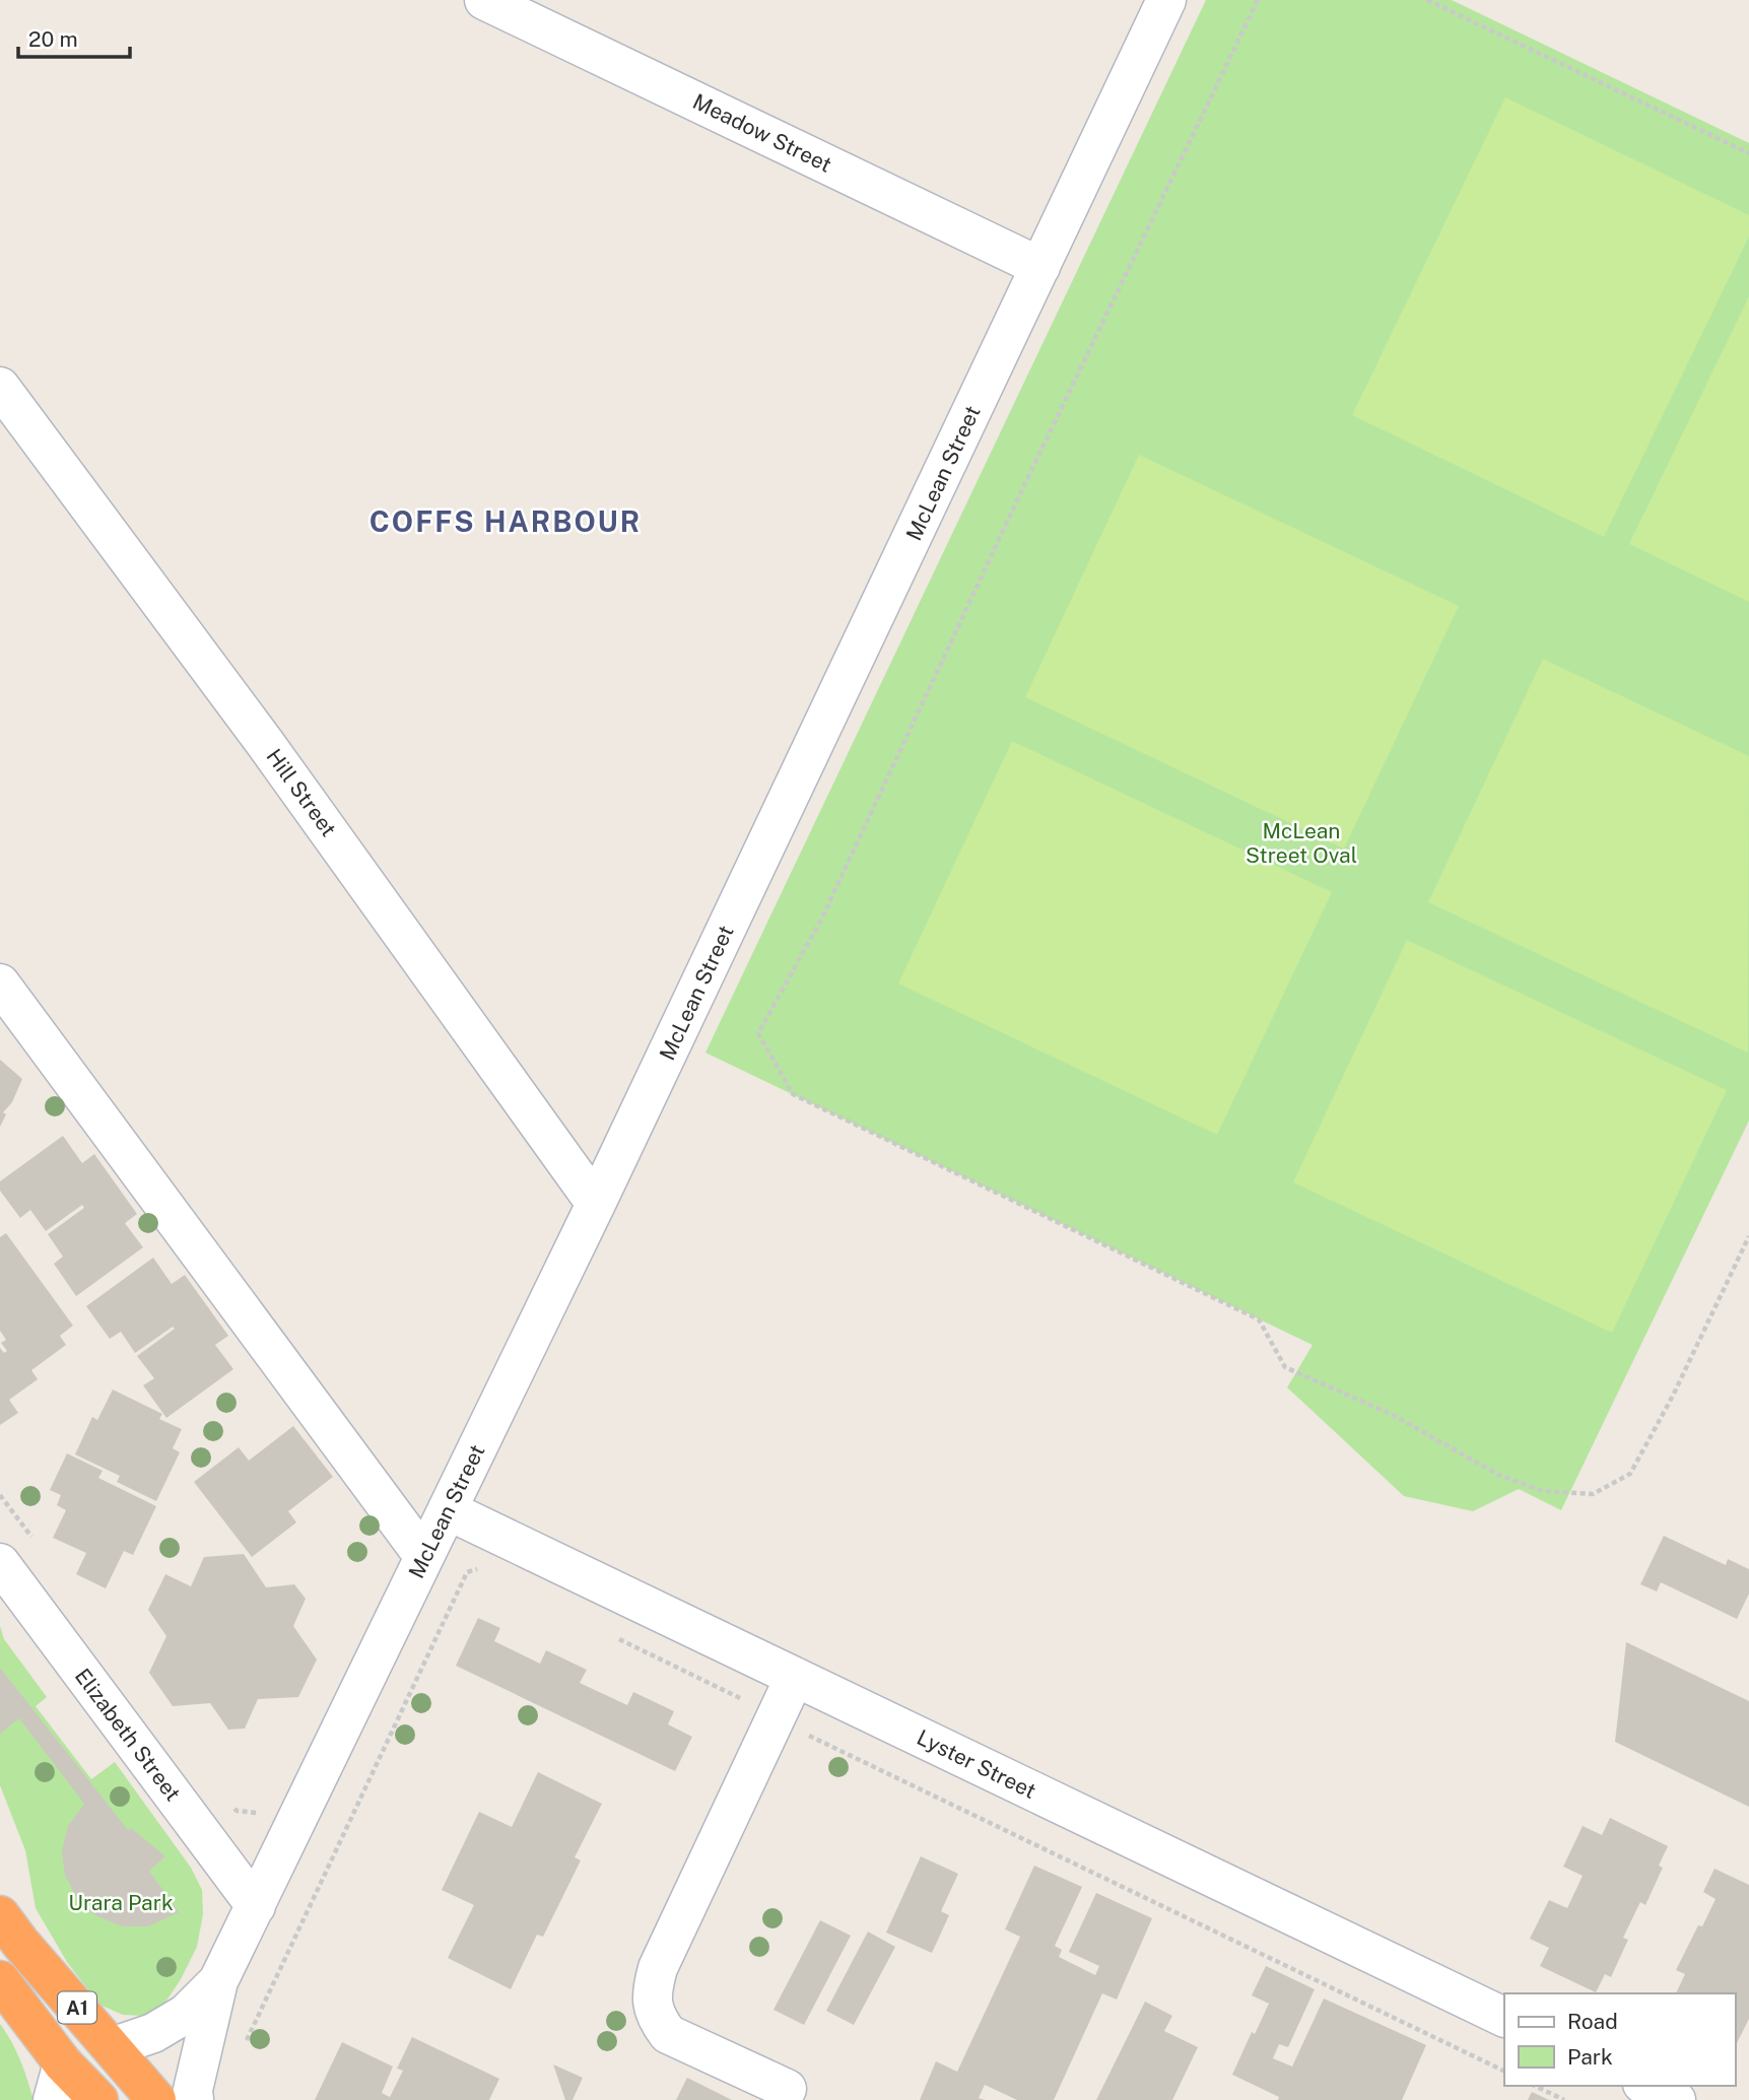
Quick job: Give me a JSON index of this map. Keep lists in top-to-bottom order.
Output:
{
  "streets": {
    "highway": ["A1"],
    "street": [
      "Meadow Street",
      "McLean Street",
      "Hill Street",
      "Elizabeth Street",
      "Lyster Street"
    ]
  },
  "crossings": [
    ["Meadow Street", "McLean Street"],
    ["McLean Street", "Hill Street"],
    ["McLean Street", "Elizabeth Street"],
    ["McLean Street", "Lyster Street"],
    ["McLean Street", "A1"]
  ],
  "districts": ["COFFS HARBOUR"],
  "parks": ["McLean Street Oval", "Urara Park"],
  "legend": ["Road", "Park"],
  "scale_bar": "20 m"
}
